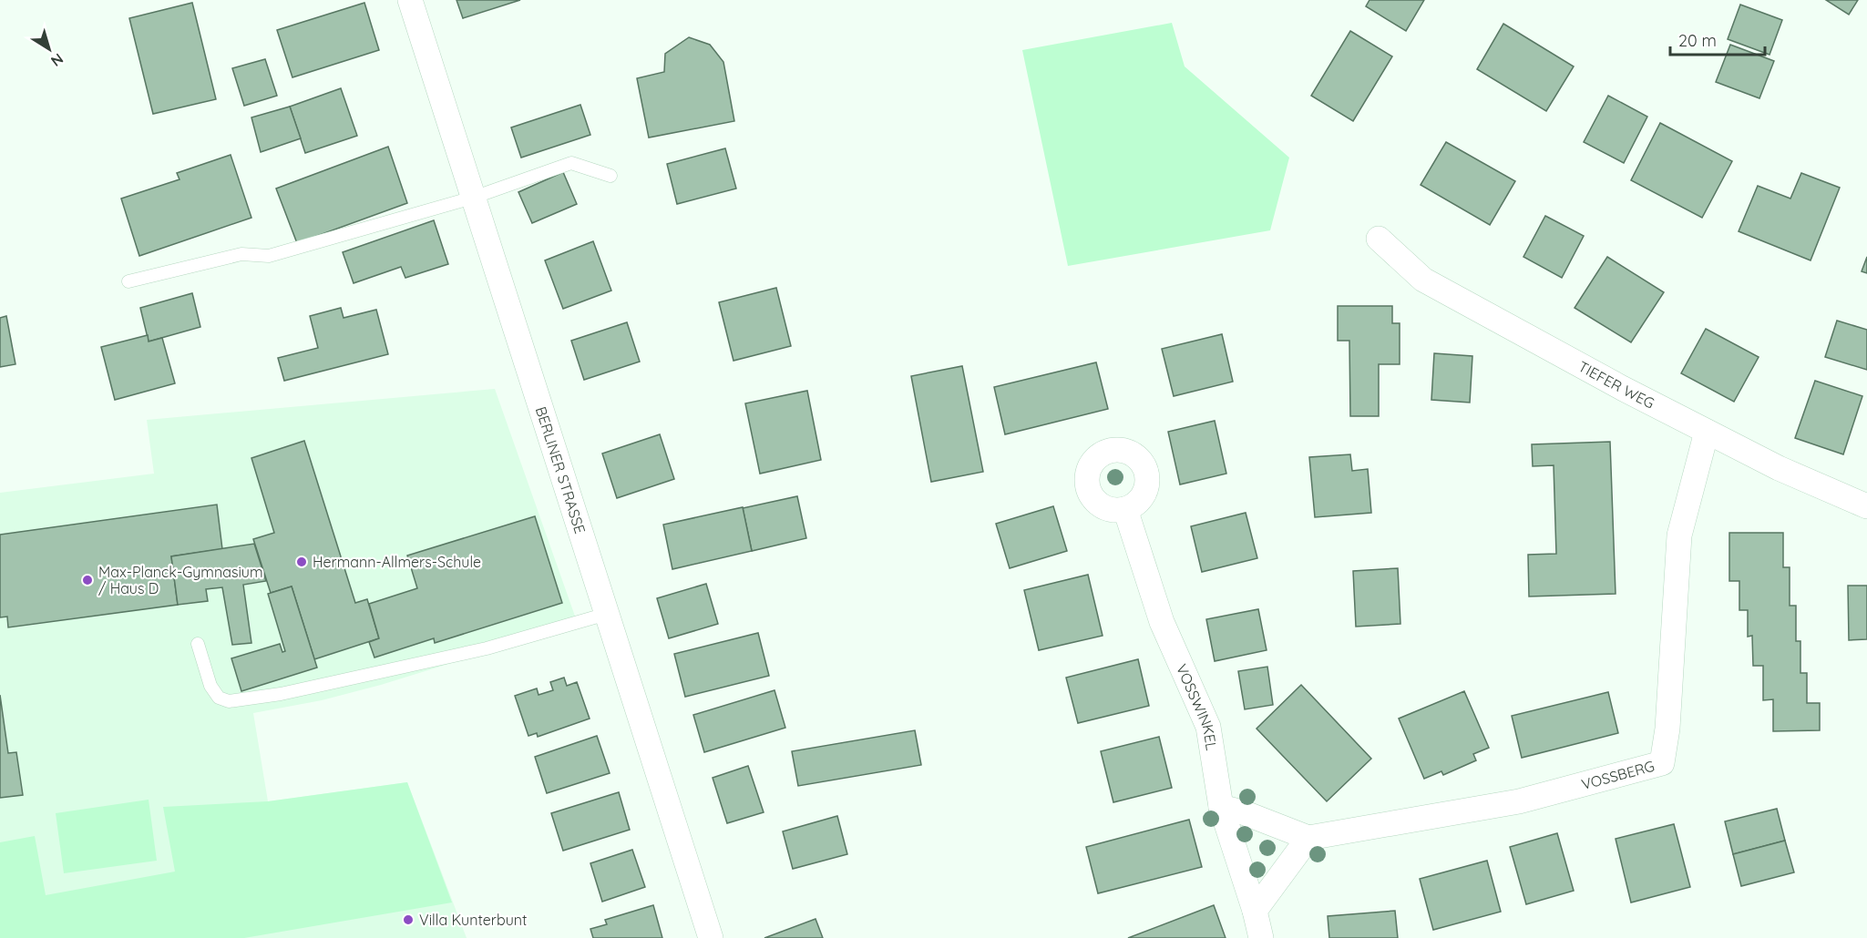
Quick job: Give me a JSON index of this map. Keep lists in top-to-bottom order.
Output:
{
  "streets": {
    "street": [
      "TIEFER WEG",
      "BERLINER STRASSE",
      "VOSSWINKEL",
      "VOSSBERG"
    ]
  },
  "crossings": [
    ["TIEFER WEG", "VOSSBERG"]
  ],
  "places": ["Hermann-Allmers-Schule", "Max-Planck-Gymnasium / Haus D", "Villa Kunterbunt"],
  "scale_bar": "20 m",
  "north": "bottom right"
}
